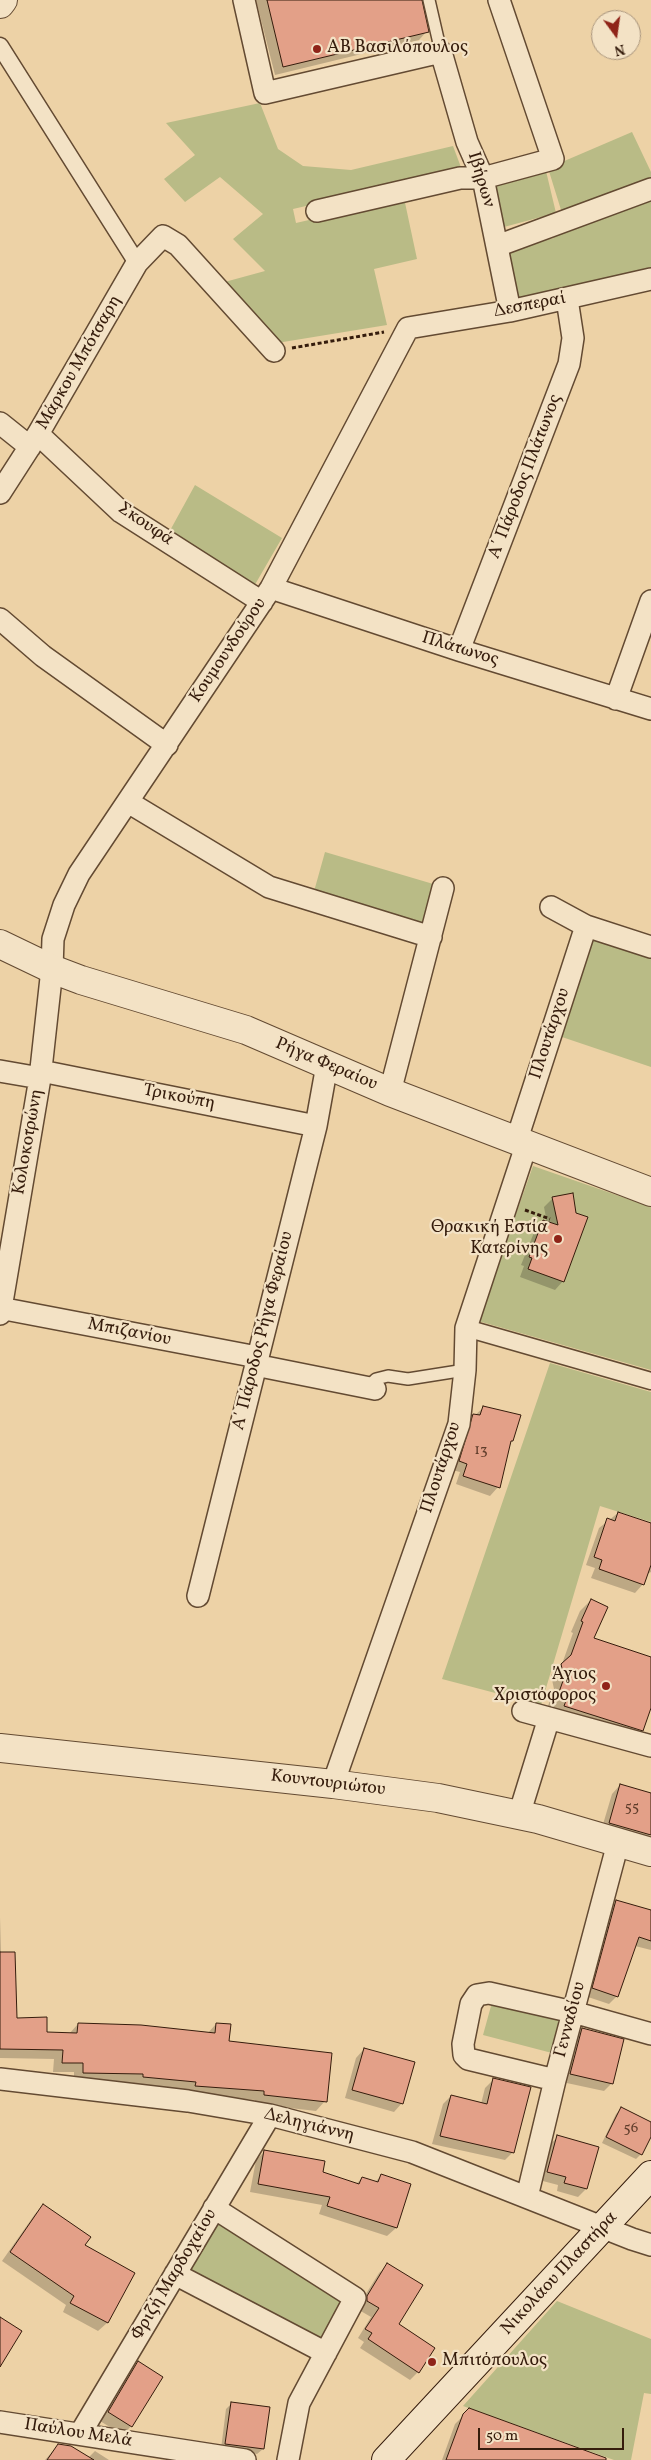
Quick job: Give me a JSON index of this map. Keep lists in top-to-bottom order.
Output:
{
  "streets": {
    "street": [
      "Ιβήρων",
      "Δεσπεραί",
      "Μάρκου Μπότσαρη",
      "Α΄ Πάροδος Πλάτωνος",
      "Σκουφά",
      "Πλάτωνος",
      "Κουμουνδούρου",
      "Πλουτάρχου",
      "Ρήγα Φεραίου",
      "Τρικούπη",
      "Κολοκοτρώνη",
      "Α΄ Πάροδος Ρήγα Φεραίου",
      "Μπιζανίου",
      "Κουντουριώτου",
      "Γενναδίου",
      "Δεληγιάννη",
      "Νικολάου Πλαστήρα",
      "Φριζή Μαρδοχαίου",
      "Παύλου Μελά"
    ]
  },
  "crossings": [
    ["Ιβήρων", "Δεσπεραί"],
    ["Δεσπεραί", "Α΄ Πάροδος Πλάτωνος"],
    ["Δεσπεραί", "Κουμουνδούρου"],
    ["Μάρκου Μπότσαρη", "Σκουφά"],
    ["Α΄ Πάροδος Πλάτωνος", "Πλάτωνος"],
    ["Σκουφά", "Πλάτωνος"],
    ["Σκουφά", "Κουμουνδούρου"],
    ["Πλάτωνος", "Κουμουνδούρου"],
    ["Κουμουνδούρου", "Ρήγα Φεραίου"],
    ["Κουμουνδούρου", "Κολοκοτρώνη"],
    ["Πλουτάρχου", "Ρήγα Φεραίου"],
    ["Πλουτάρχου", "Κουντουριώτου"],
    ["Ρήγα Φεραίου", "Κολοκοτρώνη"],
    ["Ρήγα Φεραίου", "Α΄ Πάροδος Ρήγα Φεραίου"],
    ["Τρικούπη", "Κολοκοτρώνη"],
    ["Τρικούπη", "Α΄ Πάροδος Ρήγα Φεραίου"],
    ["Κολοκοτρώνη", "Μπιζανίου"],
    ["Α΄ Πάροδος Ρήγα Φεραίου", "Μπιζανίου"],
    ["Κουντουριώτου", "Γενναδίου"],
    ["Γενναδίου", "Δεληγιάννη"],
    ["Δεληγιάννη", "Νικολάου Πλαστήρα"],
    ["Δεληγιάννη", "Φριζή Μαρδοχαίου"],
    ["Φριζή Μαρδοχαίου", "Παύλου Μελά"]
  ],
  "places": [
    "ΑΒ Βασιλόπουλος",
    "Θρακική Εστία Κατερίνης",
    "Άγιος Χριστόφορος",
    "Μπιτόπουλος"
  ],
  "house_numbers": ["13", "55", "56"],
  "scale_bar": "50 m",
  "north": "bottom"
}
